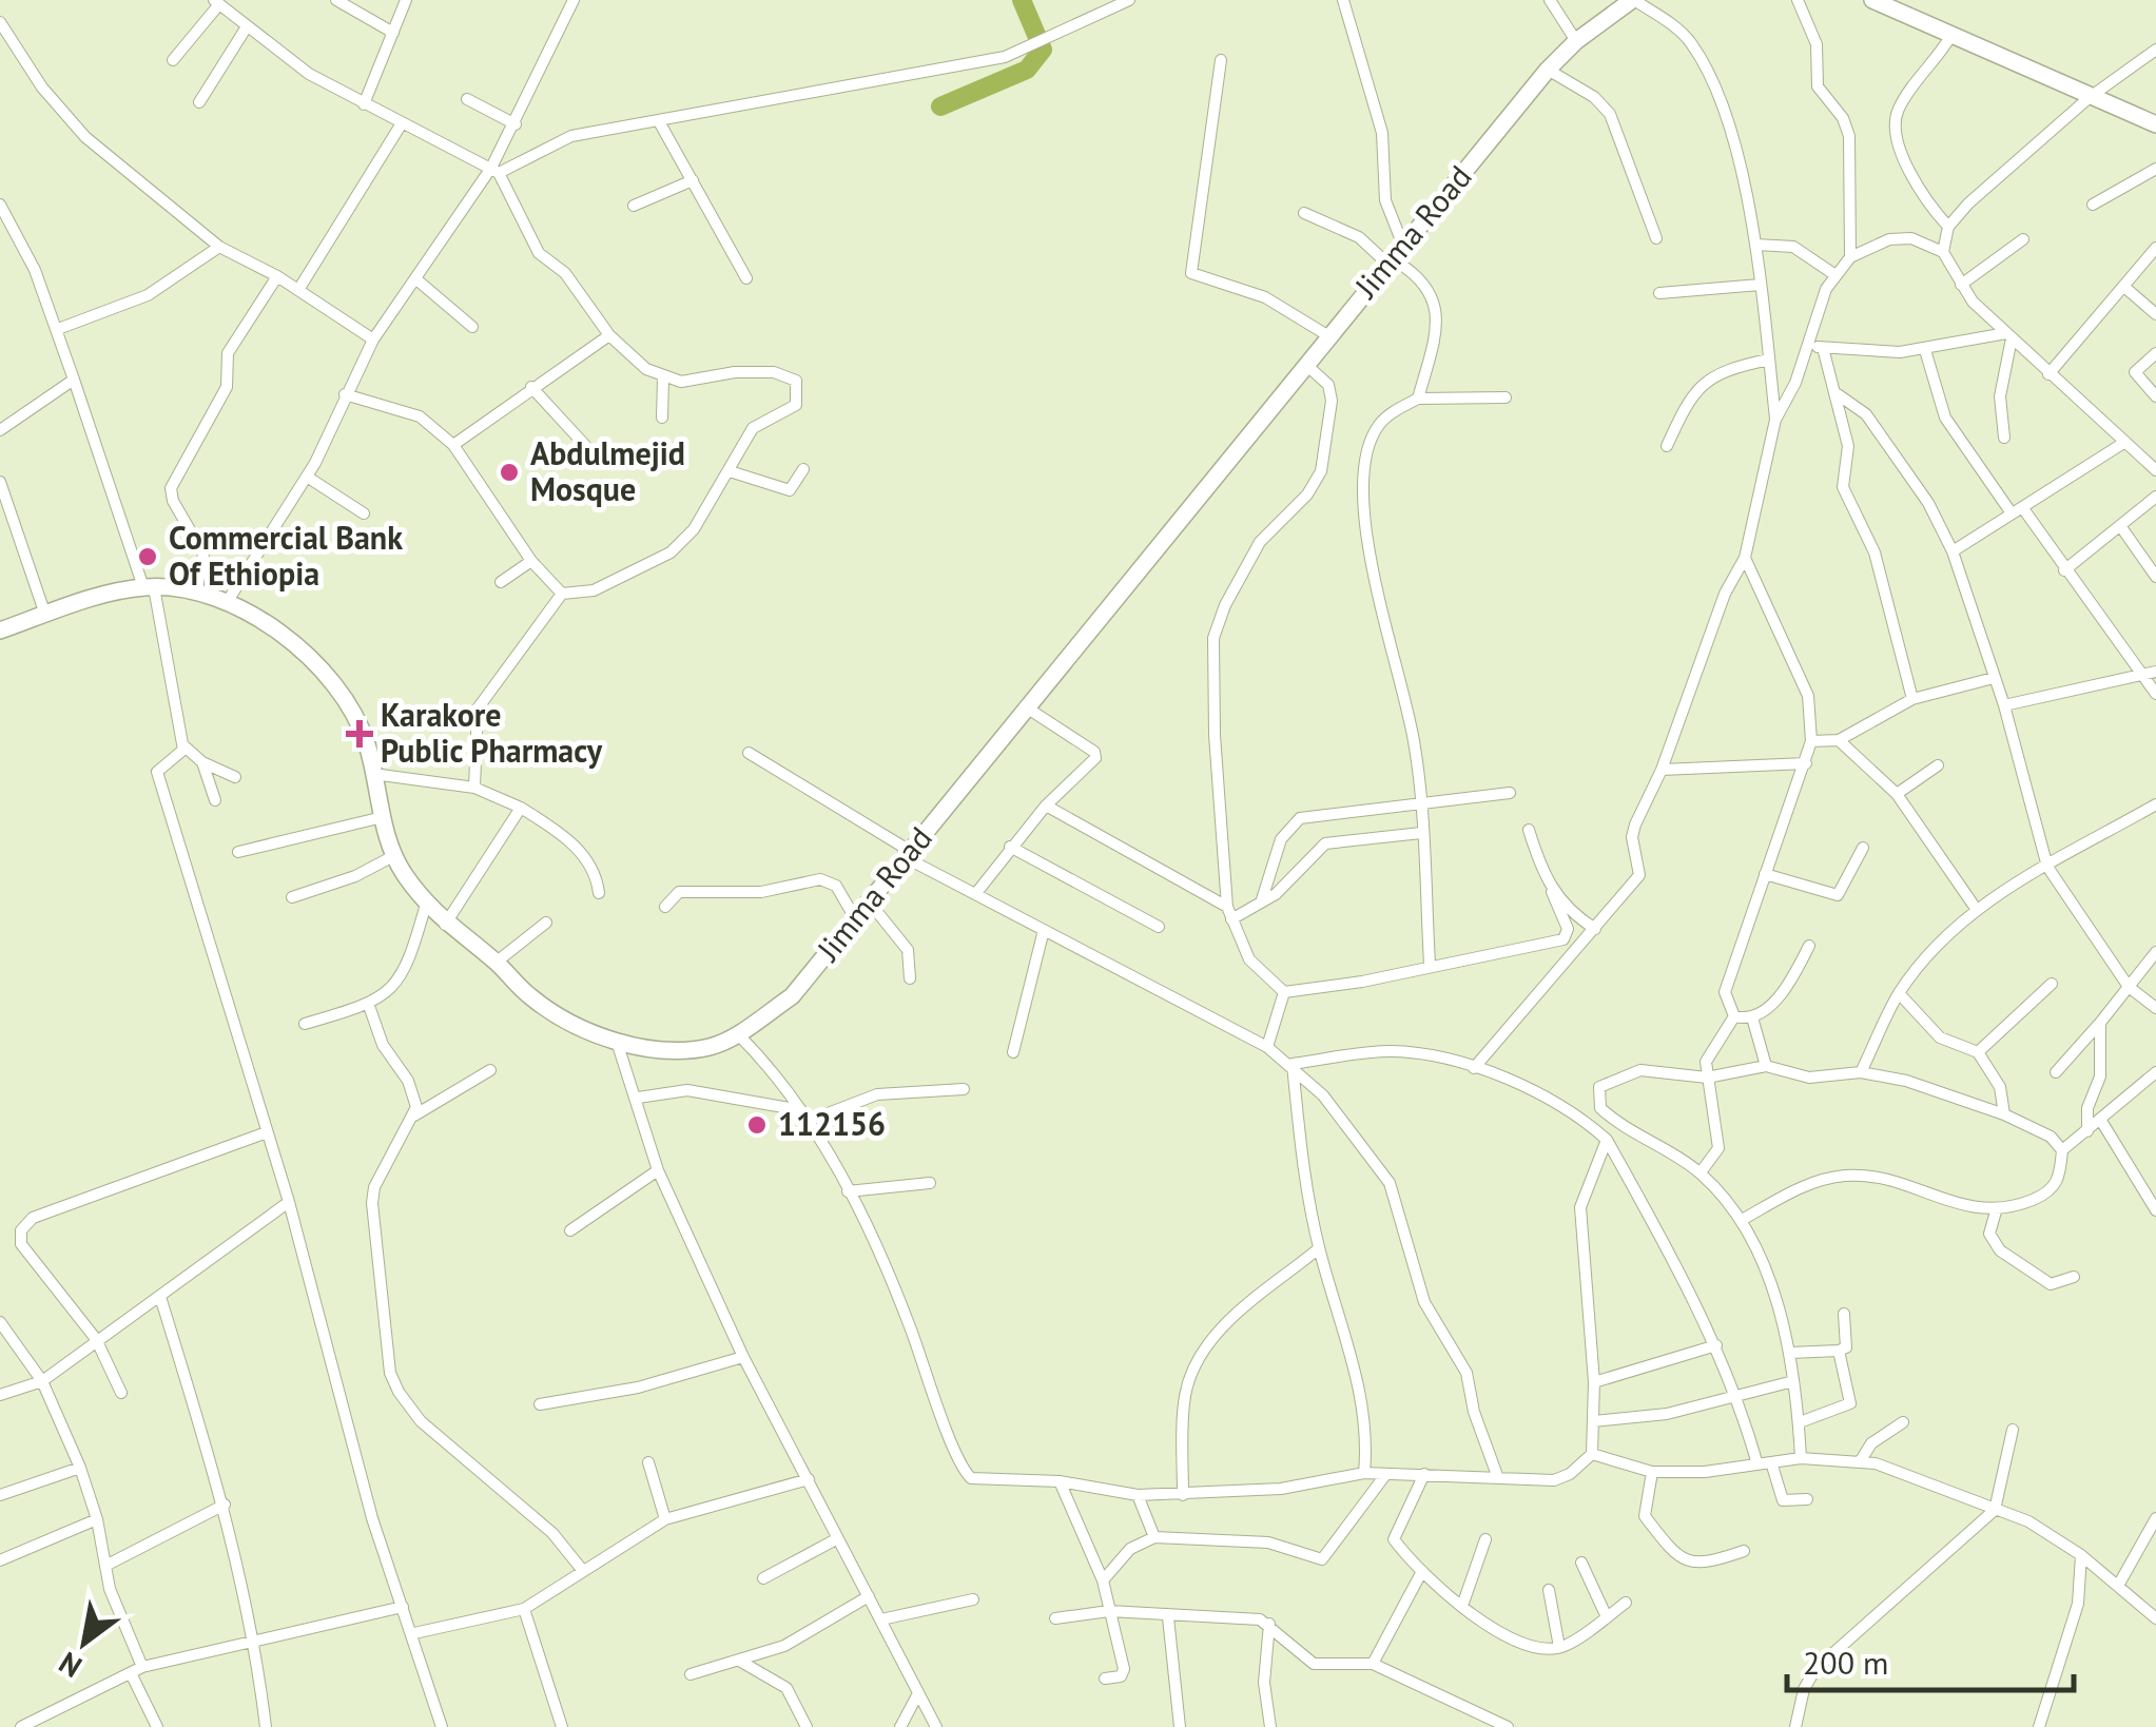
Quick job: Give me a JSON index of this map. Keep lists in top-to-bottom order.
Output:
{
  "streets": {
    "highway": ["Jimma Road"]
  },
  "places": {
    "other": ["Abdulmejid Mosque", "Commercial Bank Of Ethiopia", "112156"],
    "health": ["Karakore Public Pharmacy"]
  },
  "scale_bar": "200 m",
  "north": "bottom left"
}
